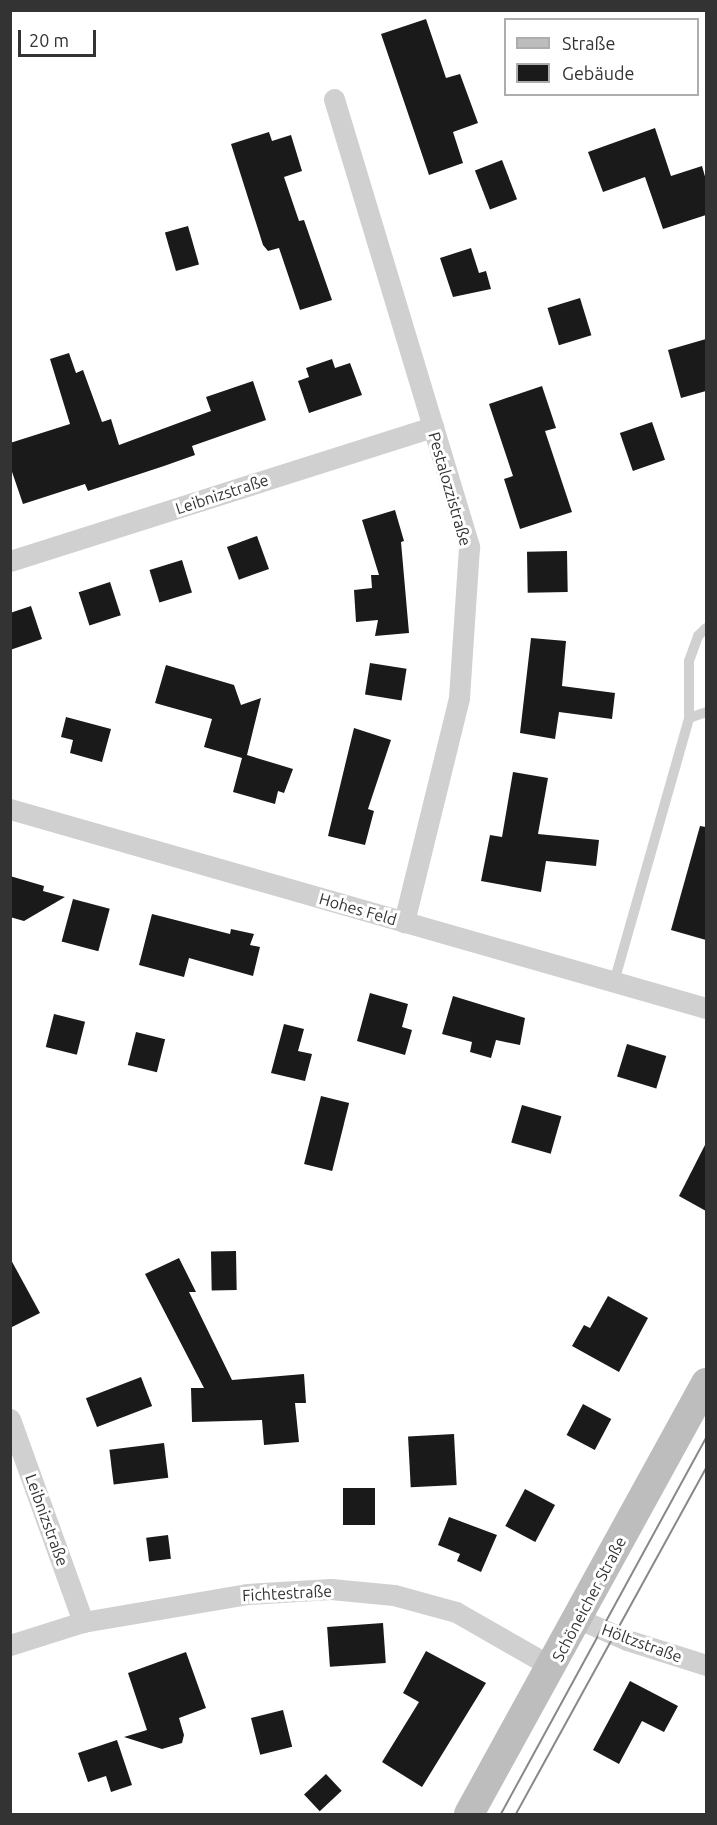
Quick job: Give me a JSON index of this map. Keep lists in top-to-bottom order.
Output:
{
  "streets": {
    "main road": ["Schöneicher Straße"],
    "street": [
      "Pestalozzistraße",
      "Leibnizstraße",
      "Hohes Feld",
      "Fichtestraße",
      "Höltzstraße"
    ]
  },
  "crossings": [
    ["Pestalozzistraße", "Leibnizstraße"],
    ["Pestalozzistraße", "Hohes Feld"],
    ["Leibnizstraße", "Fichtestraße"],
    ["Fichtestraße", "Schöneicher Straße"],
    ["Schöneicher Straße", "Höltzstraße"]
  ],
  "legend": ["Straße", "Gebäude"],
  "scale_bar": "20 m"
}
